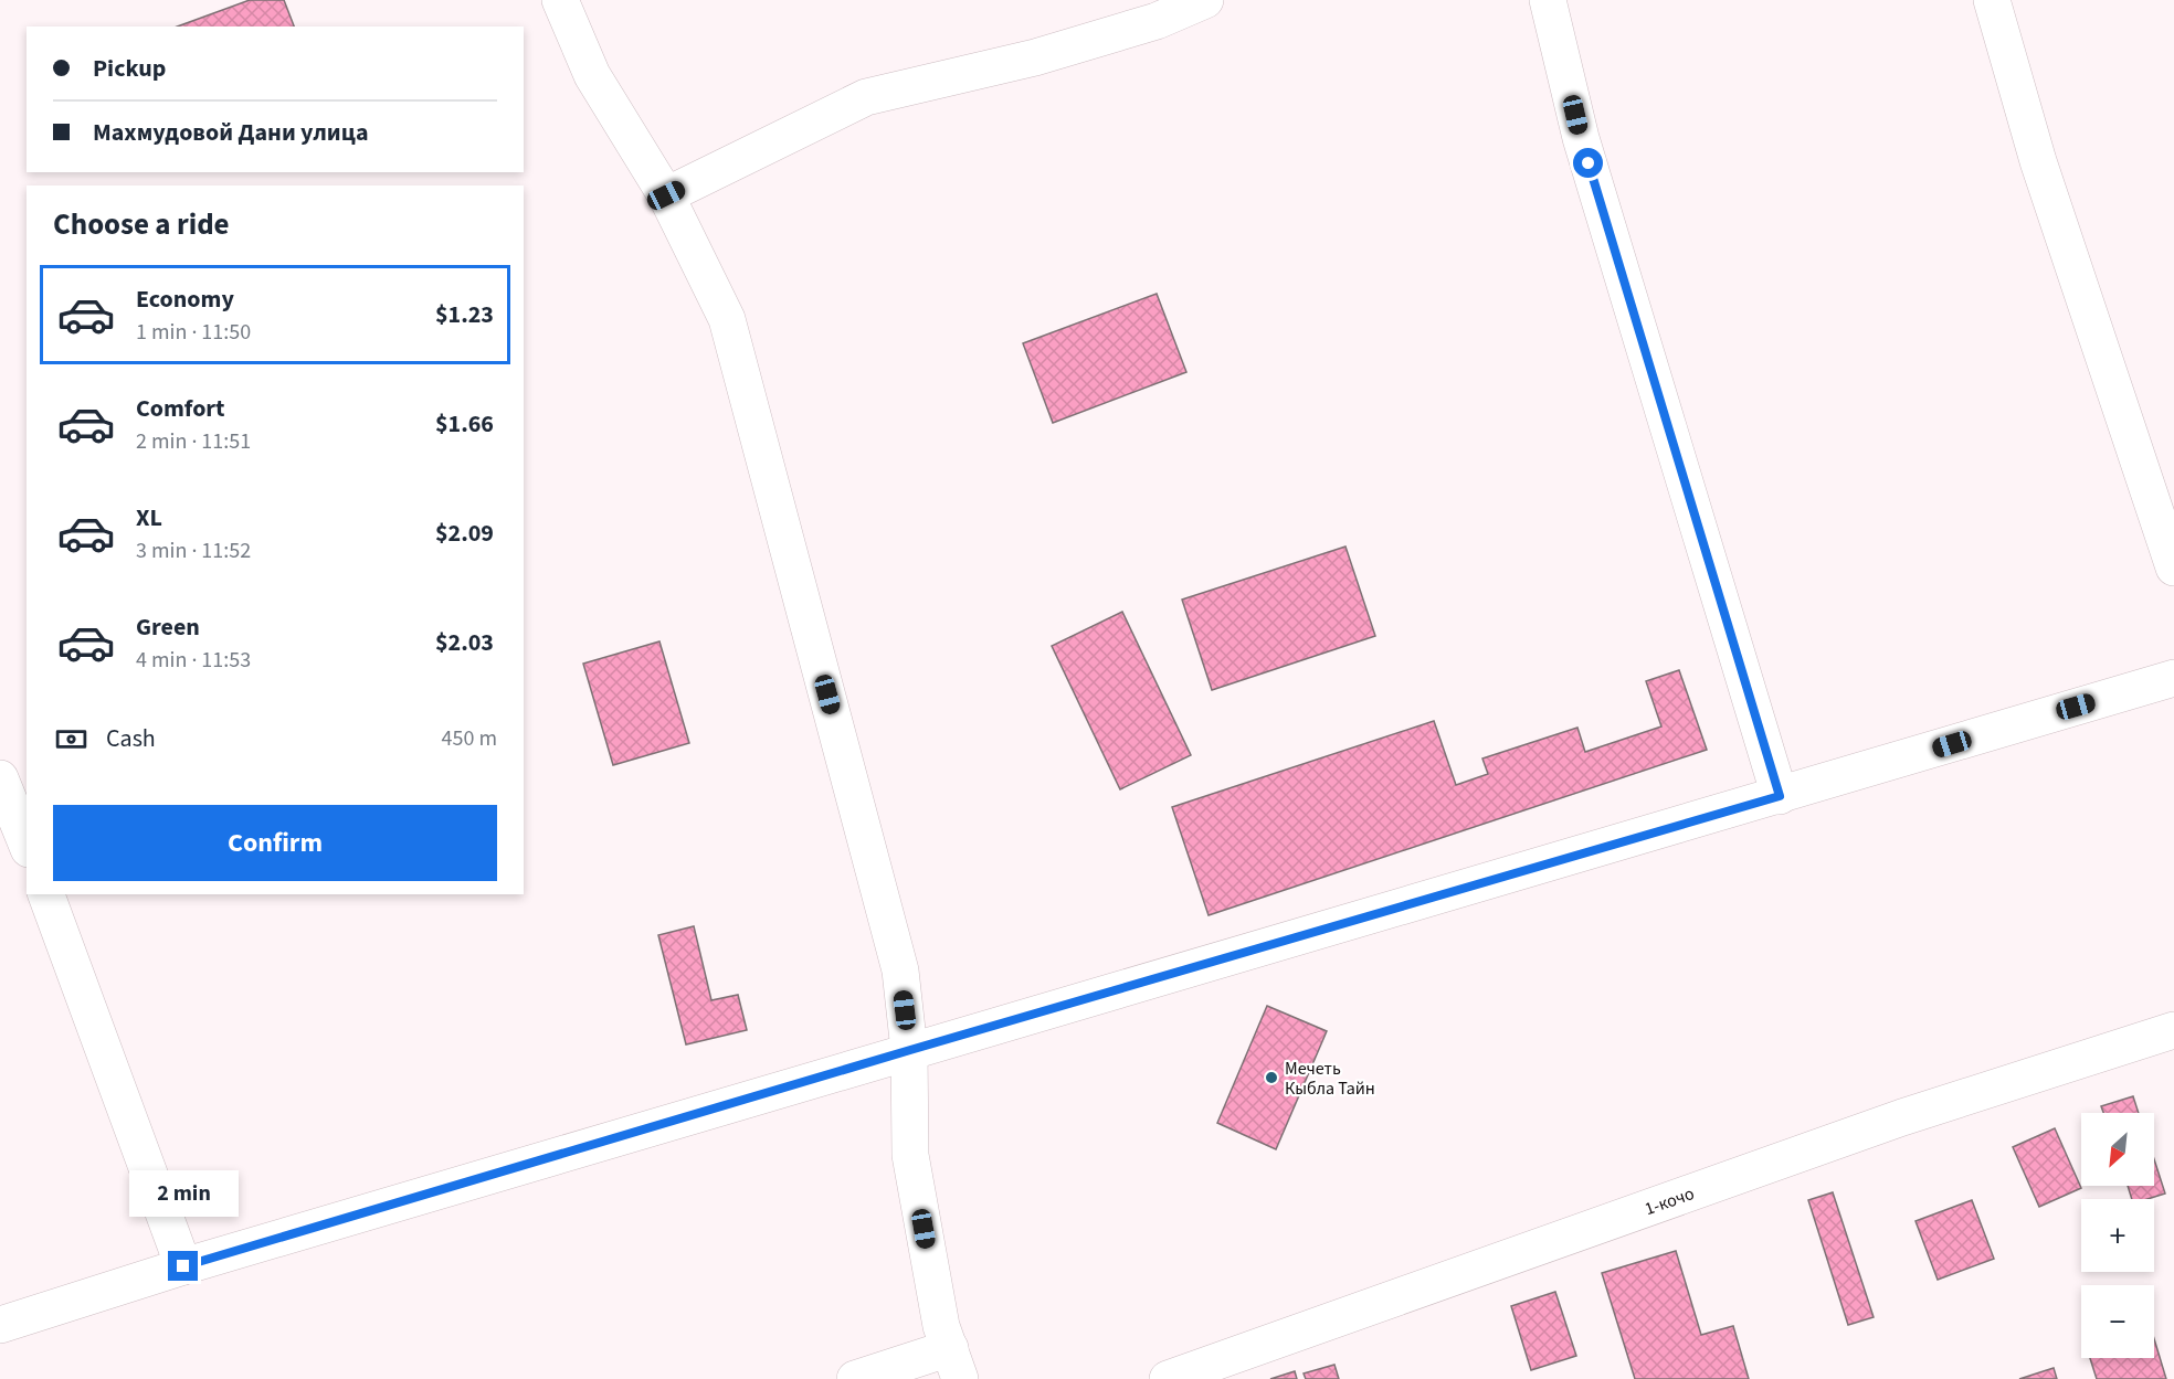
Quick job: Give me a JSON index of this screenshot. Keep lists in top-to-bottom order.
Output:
{
  "streets": {
    "street": ["1-кочо"]
  },
  "places": ["Мечеть Кыбла Тайн"],
  "north": "bottom left",
  "page": {
    "banner": ["Pickup", "Махмудовой Дани улица"],
    "heading": "Choose a ride",
    "list": [
      {
        "name": "Economy",
        "note": "1 min · 11:50",
        "value": "$1.23"
      },
      {
        "name": "Comfort",
        "note": "2 min · 11:51",
        "value": "$1.66"
      },
      {
        "name": "XL",
        "note": "3 min · 11:52",
        "value": "$2.09"
      },
      {
        "name": "Green",
        "note": "4 min · 11:53",
        "value": "$2.03"
      }
    ],
    "pay": ["Cash", "450 m"],
    "buttons": "Confirm",
    "map_buttons": ["+", "−"],
    "bubble": "2 min"
  }
}
